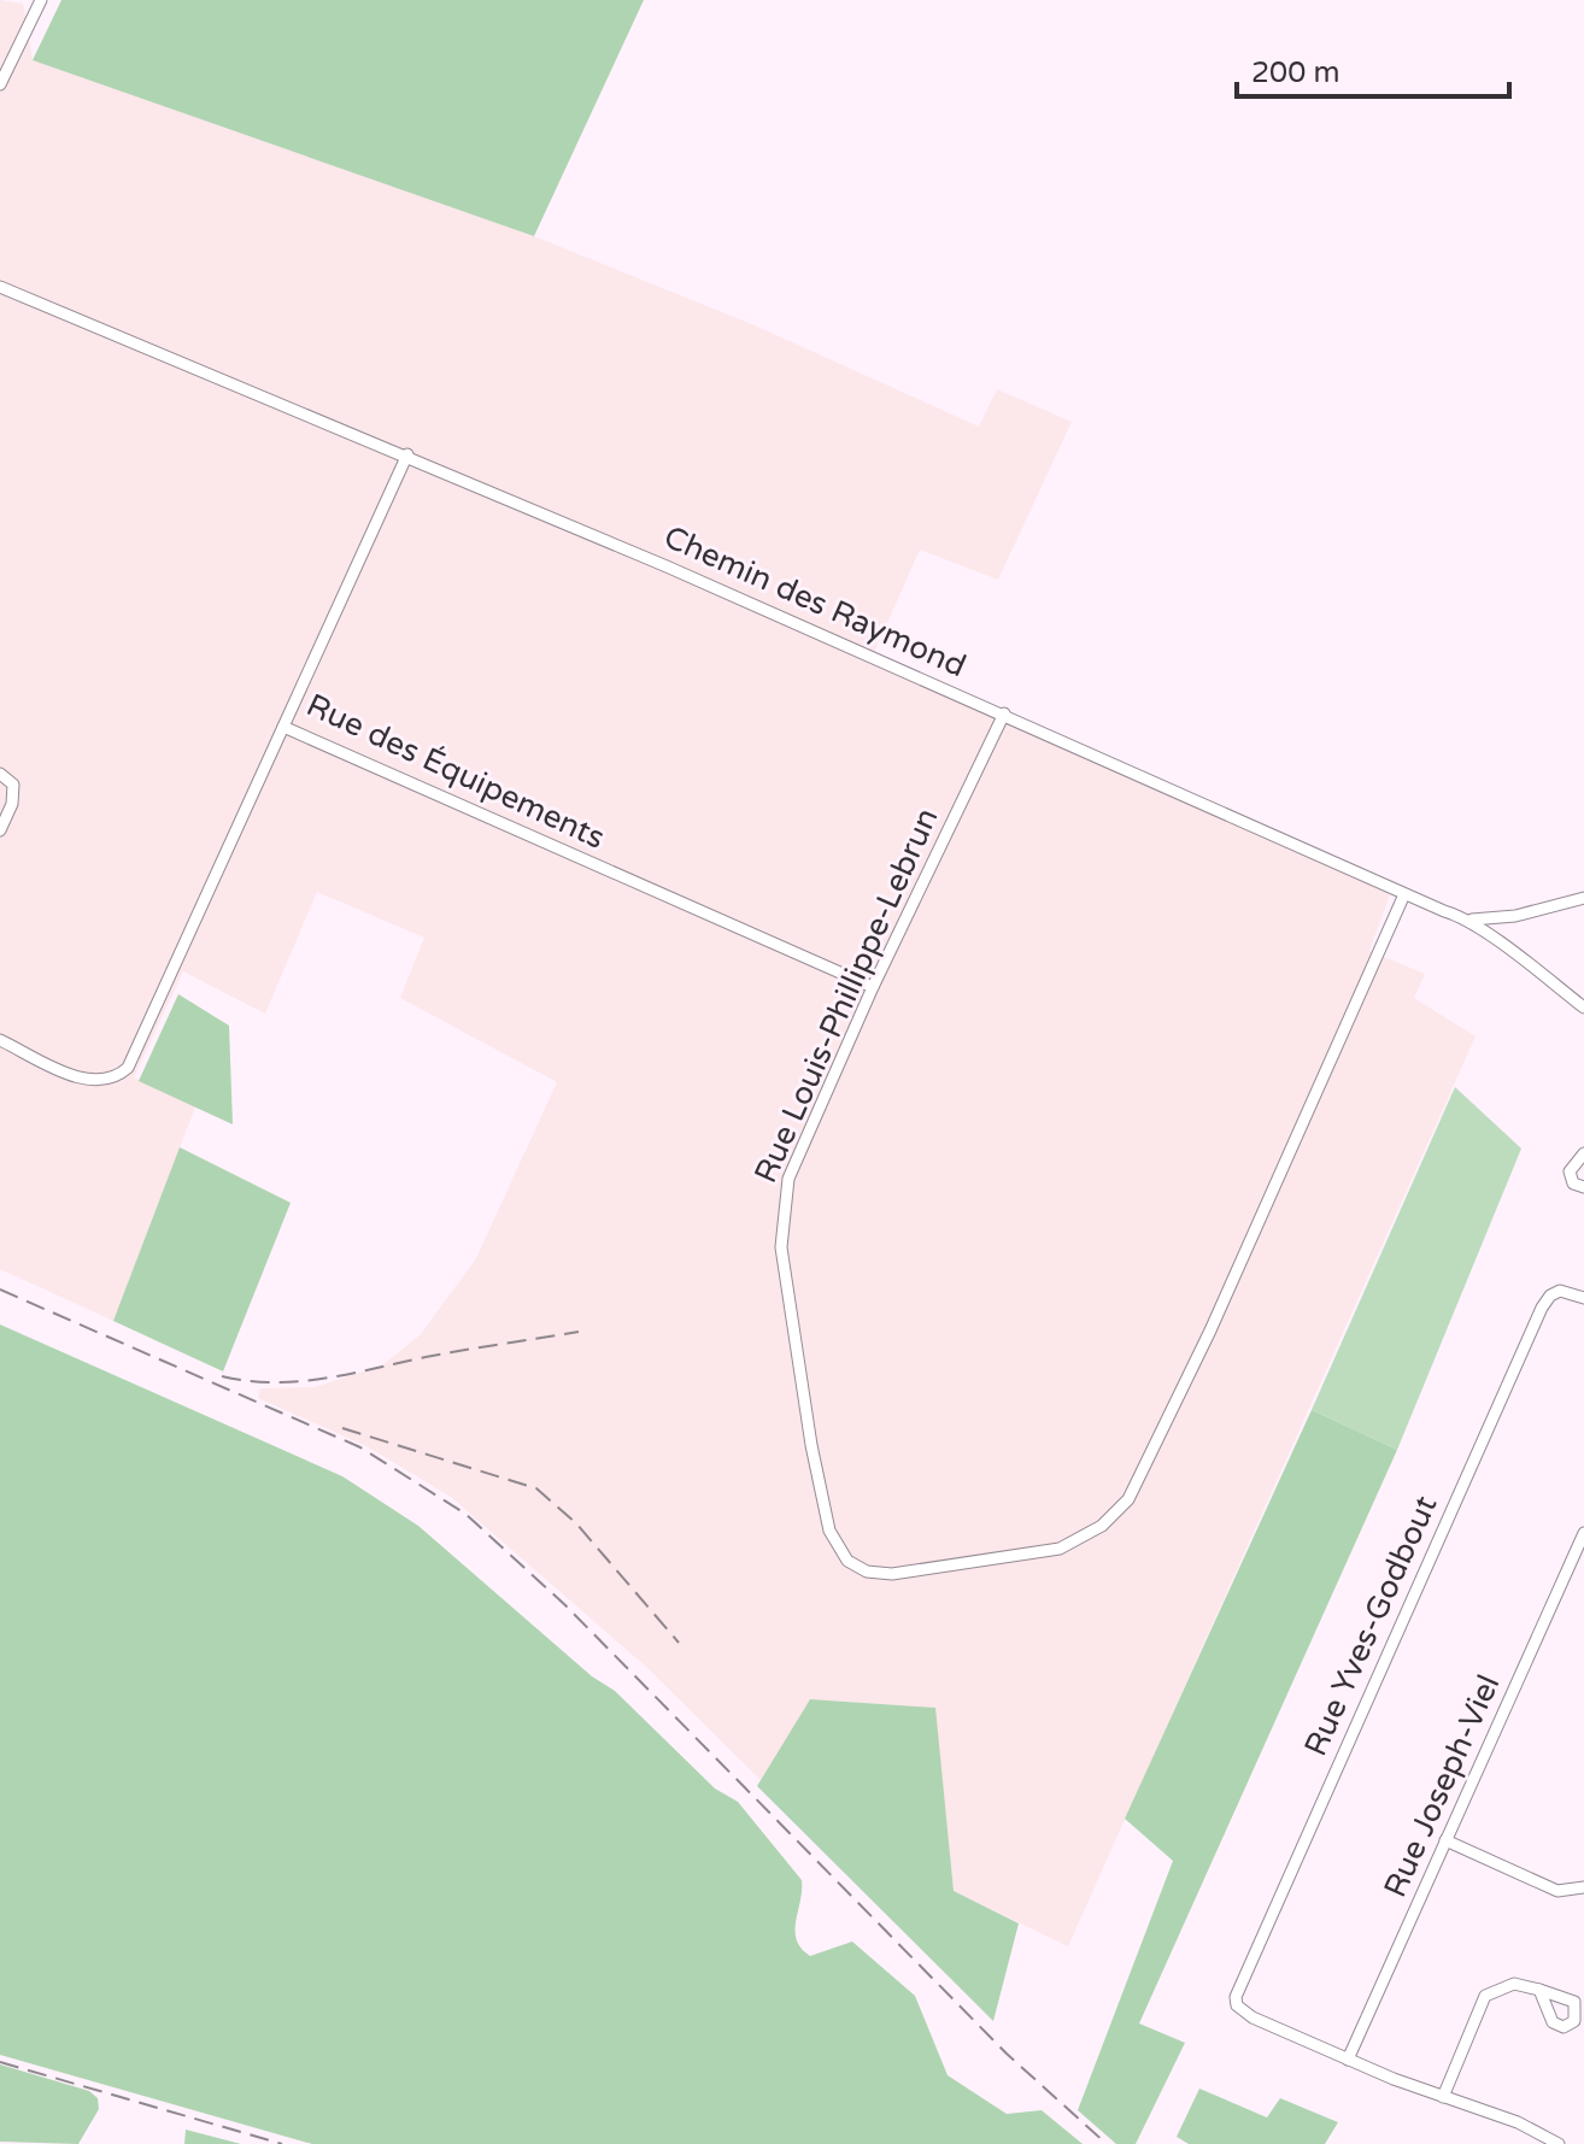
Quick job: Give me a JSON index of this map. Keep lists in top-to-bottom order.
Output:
{
  "streets": {
    "street": [
      "Chemin des Raymond",
      "Rue des Équipements",
      "Rue Louis-Phillippe-Lebrun",
      "Rue Yves-Godbout",
      "Rue Joseph-Viel"
    ]
  },
  "crossings": [
    ["Chemin des Raymond", "Rue des Équipements"],
    ["Chemin des Raymond", "Rue Louis-Phillippe-Lebrun"],
    ["Rue des Équipements", "Rue Louis-Phillippe-Lebrun"],
    ["Rue Yves-Godbout", "Rue Joseph-Viel"]
  ],
  "scale_bar": "200 m"
}
